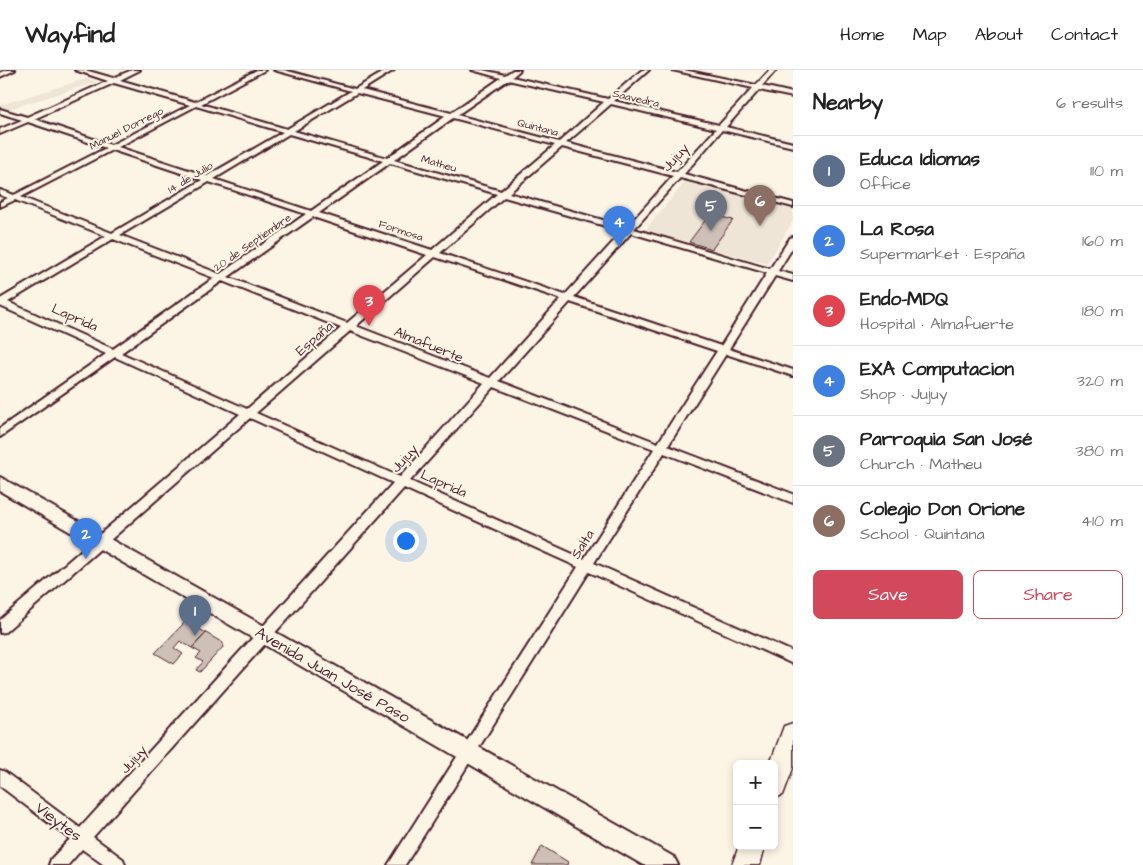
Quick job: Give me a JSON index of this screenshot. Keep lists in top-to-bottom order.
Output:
{
  "streets": {
    "main road": ["Avenida Juan José Paso"],
    "street": [
      "Saavedra",
      "Quintana",
      "Manuel Dorrego",
      "Jujuy",
      "Matheu",
      "14 de Julio",
      "Formosa",
      "20 de Septiembre",
      "Laprida",
      "España",
      "Almafuerte",
      "Salta",
      "Vieytes"
    ]
  },
  "crossings": [
    ["Saavedra", "Jujuy"],
    ["Saavedra", "20 de Septiembre"],
    ["Saavedra", "España"],
    ["Quintana", "Jujuy"],
    ["Quintana", "14 de Julio"],
    ["Quintana", "20 de Septiembre"],
    ["Quintana", "España"],
    ["Manuel Dorrego", "Matheu"],
    ["Manuel Dorrego", "Formosa"],
    ["Manuel Dorrego", "Almafuerte"],
    ["Jujuy", "Matheu"],
    ["Jujuy", "Formosa"],
    ["Jujuy", "Laprida"],
    ["Jujuy", "Almafuerte"],
    ["Jujuy", "Avenida Juan José Paso"],
    ["Jujuy", "Vieytes"],
    ["Matheu", "14 de Julio"],
    ["Matheu", "20 de Septiembre"],
    ["Matheu", "España"],
    ["Matheu", "Salta"],
    ["14 de Julio", "Formosa"],
    ["14 de Julio", "Laprida"],
    ["14 de Julio", "Almafuerte"],
    ["Formosa", "20 de Septiembre"],
    ["Formosa", "España"],
    ["Formosa", "Salta"],
    ["20 de Septiembre", "Laprida"],
    ["20 de Septiembre", "Almafuerte"],
    ["Laprida", "España"],
    ["Laprida", "Salta"],
    ["España", "Almafuerte"],
    ["España", "Avenida Juan José Paso"],
    ["Almafuerte", "Salta"],
    ["Salta", "Avenida Juan José Paso"]
  ],
  "page": {
    "header": "Wayfind",
    "nav": [
      "Home",
      "Map",
      "About",
      "Contact"
    ],
    "heading": ["Nearby", "6 results"],
    "list": [
      {
        "mark": "1",
        "name": "Educa Idiomas",
        "note": "Office",
        "value": "110 m"
      },
      {
        "mark": "2",
        "name": "La Rosa",
        "note": "Supermarket · España",
        "value": "160 m"
      },
      {
        "mark": "3",
        "name": "Endo-MDQ",
        "note": "Hospital · Almafuerte",
        "value": "180 m"
      },
      {
        "mark": "4",
        "name": "EXA Computacion",
        "note": "Shop · Jujuy",
        "value": "320 m"
      },
      {
        "mark": "5",
        "name": "Parroquia San José",
        "note": "Church · Matheu",
        "value": "380 m"
      },
      {
        "mark": "6",
        "name": "Colegio Don Orione",
        "note": "School · Quintana",
        "value": "410 m"
      }
    ],
    "pins": [
      "6",
      "5",
      "4",
      "3",
      "2",
      "1"
    ],
    "buttons": ["Save", "Share"],
    "map_buttons": ["+", "−"]
  }
}
